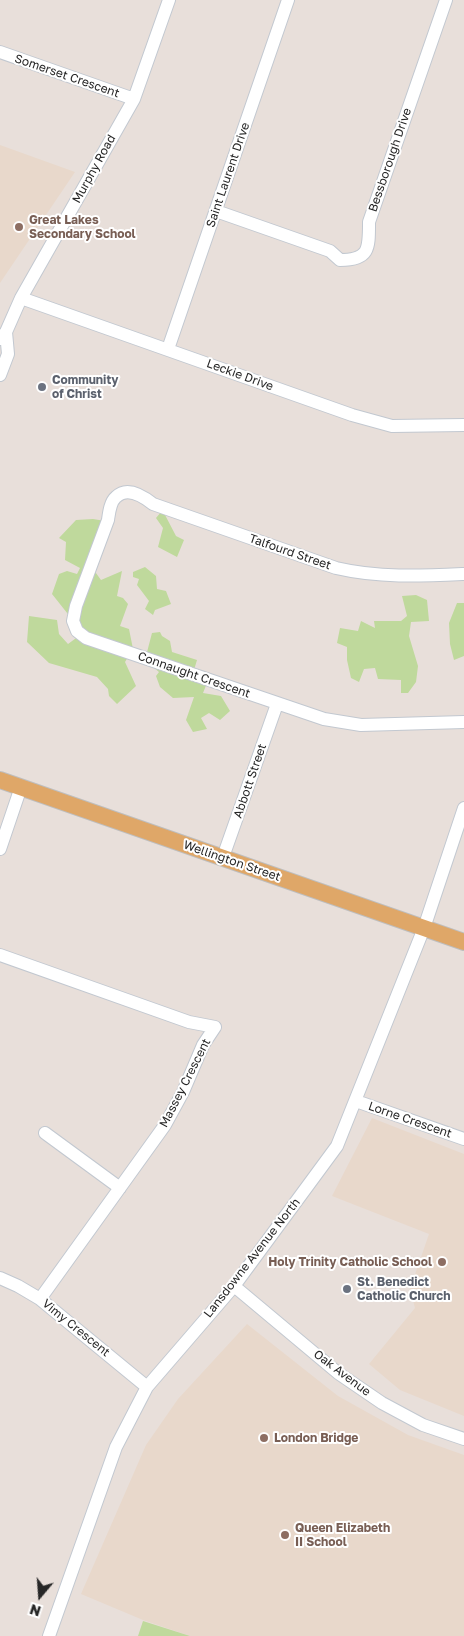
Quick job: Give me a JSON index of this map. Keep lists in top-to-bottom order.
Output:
{
  "streets": {
    "main road": ["Wellington Street"],
    "street": [
      "Somerset Crescent",
      "Bessborough Drive",
      "Murphy Road",
      "Saint Laurent Drive",
      "Leckie Drive",
      "Talfourd Street",
      "Connaught Crescent",
      "Abbott Street",
      "Massey Crescent",
      "Lorne Crescent",
      "Lansdowne Avenue North",
      "Vimy Crescent",
      "Oak Avenue"
    ]
  },
  "crossings": [
    ["Somerset Crescent", "Murphy Road"],
    ["Bessborough Drive", "Saint Laurent Drive"],
    ["Murphy Road", "Leckie Drive"],
    ["Saint Laurent Drive", "Leckie Drive"],
    ["Talfourd Street", "Connaught Crescent"],
    ["Connaught Crescent", "Abbott Street"],
    ["Abbott Street", "Wellington Street"],
    ["Wellington Street", "Lansdowne Avenue North"],
    ["Massey Crescent", "Vimy Crescent"],
    ["Lorne Crescent", "Lansdowne Avenue North"],
    ["Lansdowne Avenue North", "Vimy Crescent"],
    ["Lansdowne Avenue North", "Oak Avenue"]
  ],
  "places": [
    "Great Lakes Secondary School",
    "Community of Christ",
    "Holy Trinity Catholic School",
    "St. Benedict Catholic Church",
    "London Bridge",
    "Queen Elizabeth II School"
  ],
  "north": "bottom"
}
